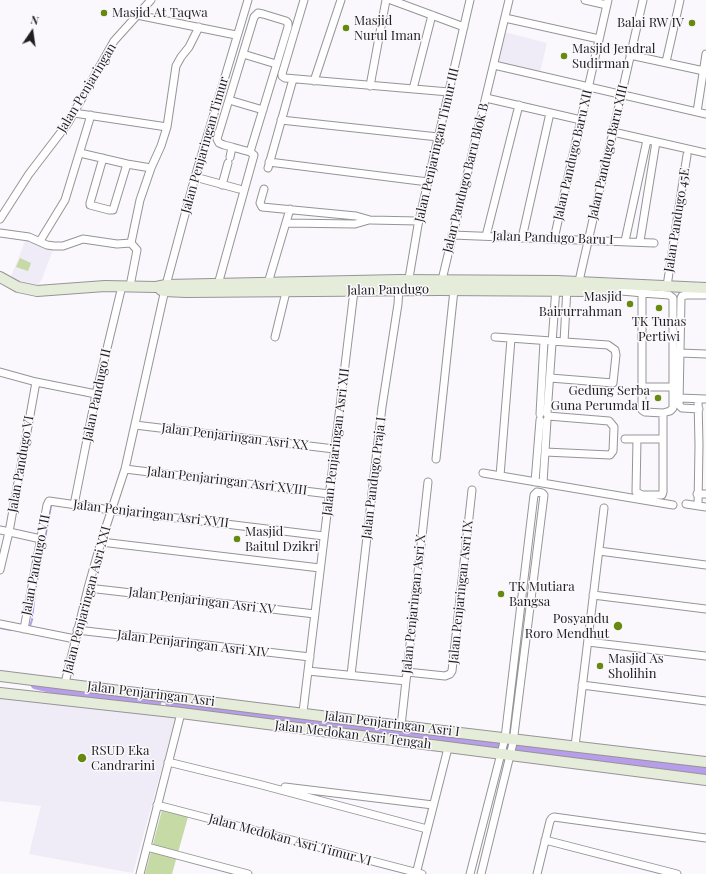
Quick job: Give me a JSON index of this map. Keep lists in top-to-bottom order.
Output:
{
  "streets": {
    "street": [
      "Jalan Penjaringan",
      "Jalan Penjaringan Timur",
      "Jalan Penjaringan Timur III",
      "Jalan Pandugo Baru XIII",
      "Jalan Pandugo Baru XII",
      "Jalan Pandugo Baru Blok B",
      "Jalan Pandugo 45E",
      "Jalan Pandugo Baru I",
      "Jalan Pandugo",
      "Jalan Pandugo II",
      "Jalan Penjaringan Asri XX",
      "Jalan Penjaringan Asri XII",
      "Jalan Pandugo VI",
      "Jalan Pandugo Praja I",
      "Jalan Penjaringan Asri XVIII",
      "Jalan Penjaringan Asri XVII",
      "Jalan Pandugo VII",
      "Jalan Penjaringan Asri IX",
      "Jalan Penjaringan Asri XXI",
      "Jalan Penjaringan Asri XV",
      "Jalan Penjaringan Asri X",
      "Jalan Penjaringan Asri XIV",
      "Jalan Penjaringan Asri",
      "Jalan Penjaringan Asri I",
      "Jalan Medokan Asri Tengah",
      "Jalan Medokan Asri Timur VI"
    ]
  },
  "crossings": [
    ["Jalan Penjaringan Timur", "Jalan Pandugo"],
    ["Jalan Penjaringan Timur", "Jalan Penjaringan Asri XX"],
    ["Jalan Penjaringan Timur", "Jalan Penjaringan Asri XXI"],
    ["Jalan Penjaringan Timur III", "Jalan Pandugo"],
    ["Jalan Penjaringan Timur III", "Jalan Pandugo Praja I"],
    ["Jalan Pandugo Baru XIII", "Jalan Pandugo Baru I"],
    ["Jalan Pandugo Baru XIII", "Jalan Pandugo"],
    ["Jalan Pandugo Baru XII", "Jalan Pandugo Baru I"],
    ["Jalan Pandugo Baru Blok B", "Jalan Pandugo Baru I"],
    ["Jalan Pandugo Baru Blok B", "Jalan Pandugo"],
    ["Jalan Pandugo 45E", "Jalan Pandugo"],
    ["Jalan Pandugo", "Jalan Pandugo II"],
    ["Jalan Pandugo", "Jalan Penjaringan Asri XII"],
    ["Jalan Pandugo", "Jalan Pandugo Praja I"],
    ["Jalan Pandugo II", "Jalan Penjaringan Asri XVII"],
    ["Jalan Penjaringan Asri XX", "Jalan Penjaringan Asri XII"],
    ["Jalan Penjaringan Asri XX", "Jalan Penjaringan Asri XXI"],
    ["Jalan Penjaringan Asri XII", "Jalan Penjaringan Asri XVIII"],
    ["Jalan Penjaringan Asri XII", "Jalan Penjaringan Asri XVII"],
    ["Jalan Penjaringan Asri XII", "Jalan Penjaringan Asri XV"],
    ["Jalan Penjaringan Asri XII", "Jalan Penjaringan Asri XIV"],
    ["Jalan Penjaringan Asri XII", "Jalan Penjaringan Asri"],
    ["Jalan Penjaringan Asri XII", "Jalan Penjaringan Asri I"],
    ["Jalan Penjaringan Asri XVIII", "Jalan Penjaringan Asri XXI"],
    ["Jalan Penjaringan Asri XVII", "Jalan Pandugo VII"],
    ["Jalan Penjaringan Asri XVII", "Jalan Penjaringan Asri XXI"],
    ["Jalan Pandugo VII", "Jalan Penjaringan Asri XXI"],
    ["Jalan Penjaringan Asri IX", "Jalan Penjaringan Asri X"],
    ["Jalan Penjaringan Asri XXI", "Jalan Penjaringan Asri XV"],
    ["Jalan Penjaringan Asri XXI", "Jalan Penjaringan Asri XIV"],
    ["Jalan Penjaringan Asri XXI", "Jalan Penjaringan Asri"],
    ["Jalan Penjaringan Asri X", "Jalan Penjaringan Asri I"],
    ["Jalan Penjaringan Asri", "Jalan Penjaringan Asri I"]
  ],
  "places": [
    "Masjid At Taqwa",
    "Balai RW IV",
    "Masjid Nurul Iman",
    "Masjid Jendral Sudirman",
    "Masjid Bairurrahman",
    "TK Tunas Pertiwi",
    "Gedung Serba Guna Perumda II",
    "Masjid Baitul Dzikri",
    "TK Mutiara Bangsa",
    "Posyandu Roro Mendhut",
    "Masjid As Sholihin",
    "RSUD Eka Candrarini"
  ],
  "north": "top"
}
